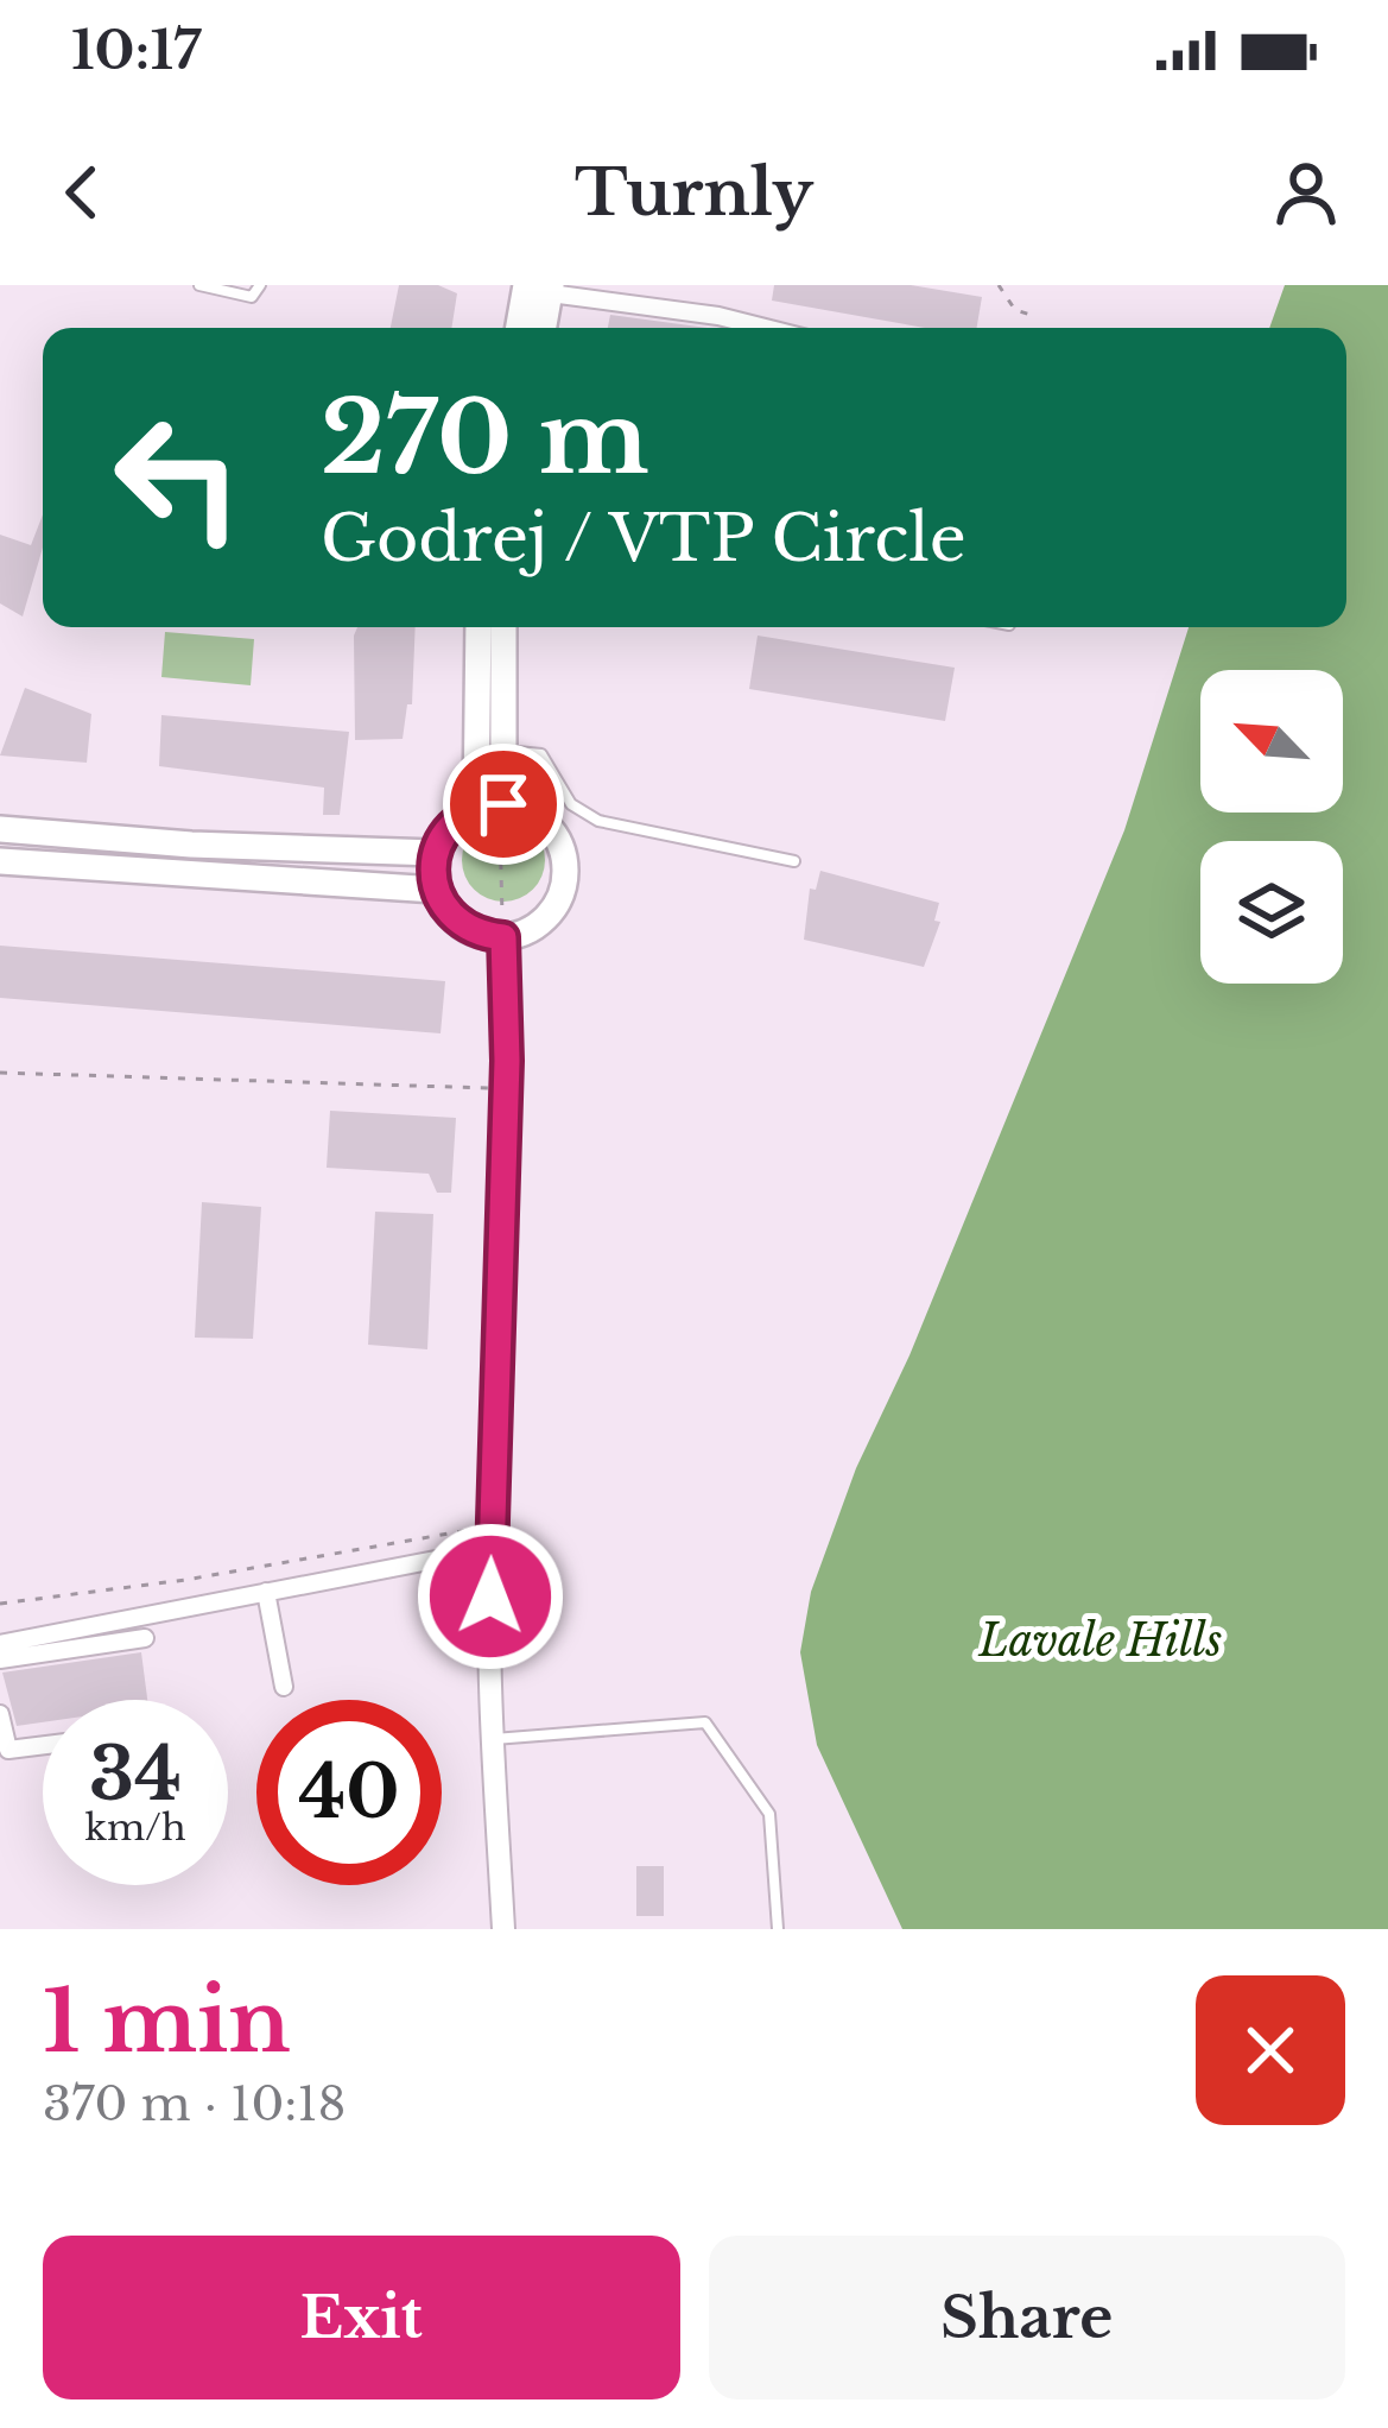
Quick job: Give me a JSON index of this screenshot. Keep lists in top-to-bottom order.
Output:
{
  "parks": ["Lavale Hills"],
  "north": "top left",
  "page": {
    "status": "10:17",
    "header": "Turnly",
    "turn": ["270 m", "Godrej / VTP Circle"],
    "speed": "34 km/h",
    "limit": "40",
    "heading": ["1 min", "370 m · 10:18"],
    "buttons": ["Exit", "Share"]
  }
}
